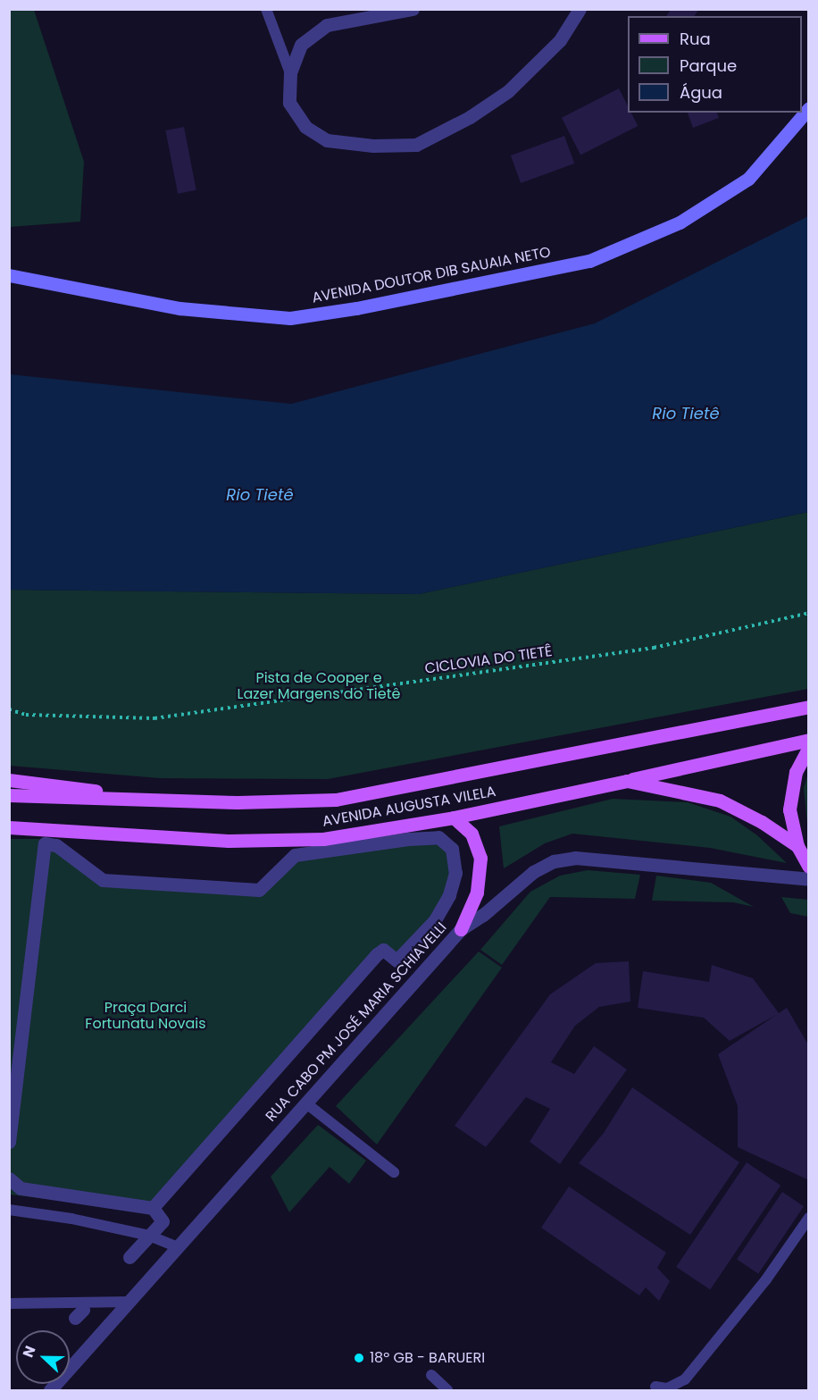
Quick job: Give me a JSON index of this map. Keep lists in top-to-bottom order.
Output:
{
  "streets": {
    "main road": ["AVENIDA DOUTOR DIB SAUAIA NETO", "AVENIDA AUGUSTA VILELA"],
    "street": ["RUA CABO PM JOSÉ MARIA SCHIAVELLI"],
    "path": ["CICLOVIA DO TIETÊ"]
  },
  "water": ["Rio Tietê"],
  "parks": ["Pista de Cooper e Lazer Margens do Tietê", "Praça Darci Fortunatu Novais"],
  "places": ["18º GB - BARUERI"],
  "legend": ["Rua", "Parque", "Água"],
  "north": "left"
}
